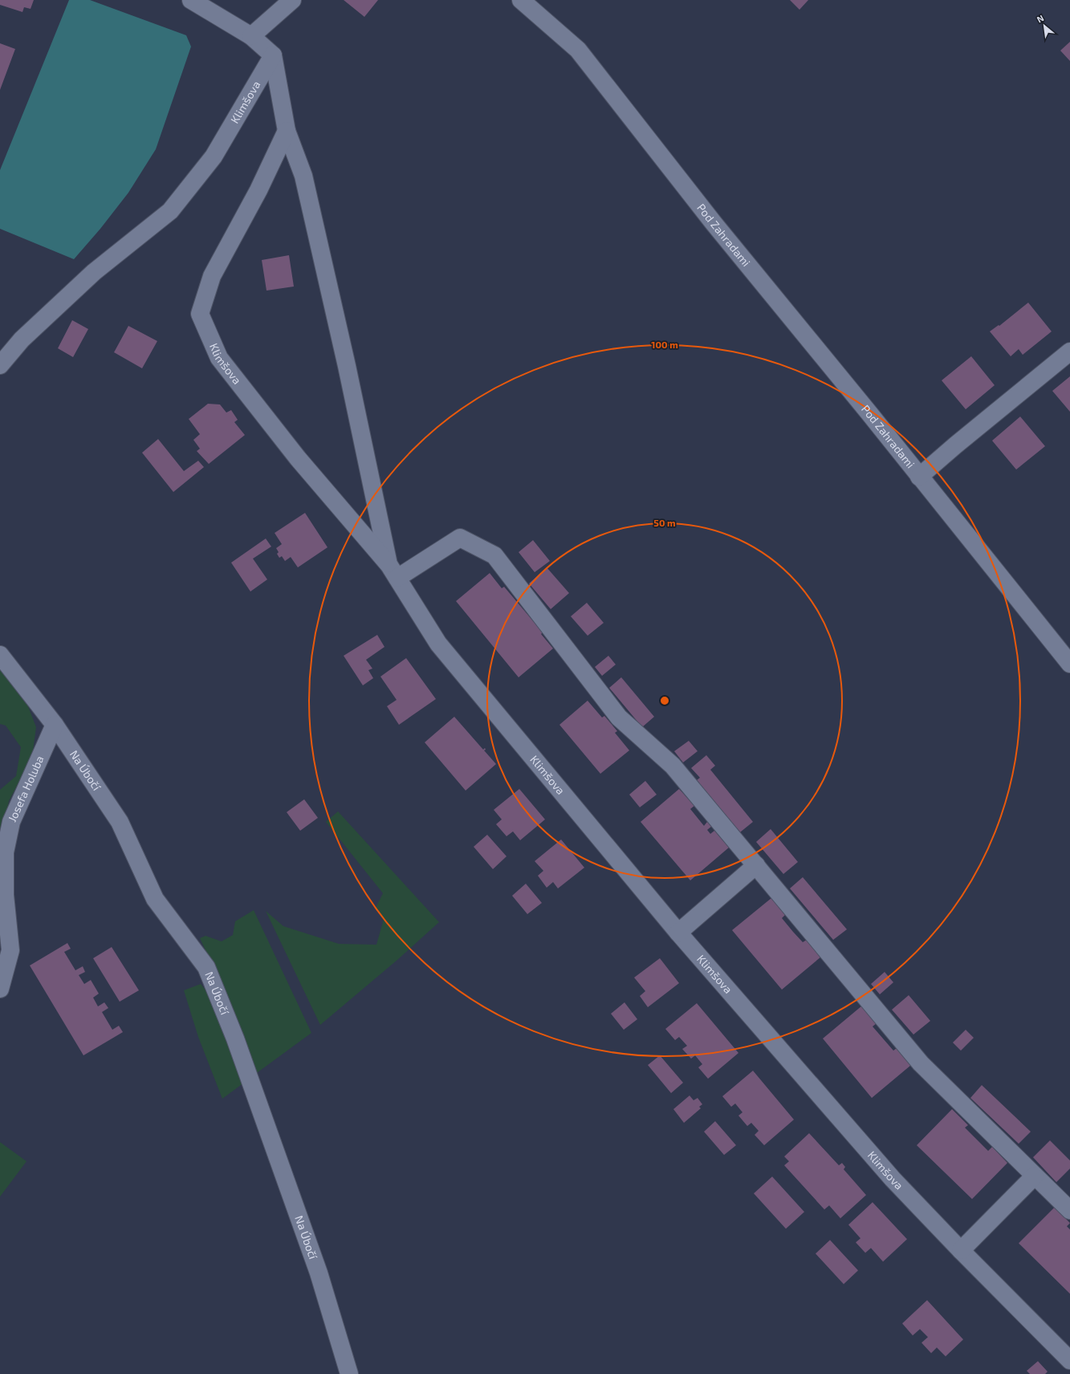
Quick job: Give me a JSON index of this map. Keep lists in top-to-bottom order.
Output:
{
  "streets": {
    "street": [
      "Klimšova",
      "Pod Zahradami",
      "Na Úbočí",
      "Josefa Holuba"
    ]
  },
  "crossings": [
    ["Na Úbočí", "Josefa Holuba"]
  ],
  "north": "top left",
  "rings": ["100 m", "50 m"]
}
